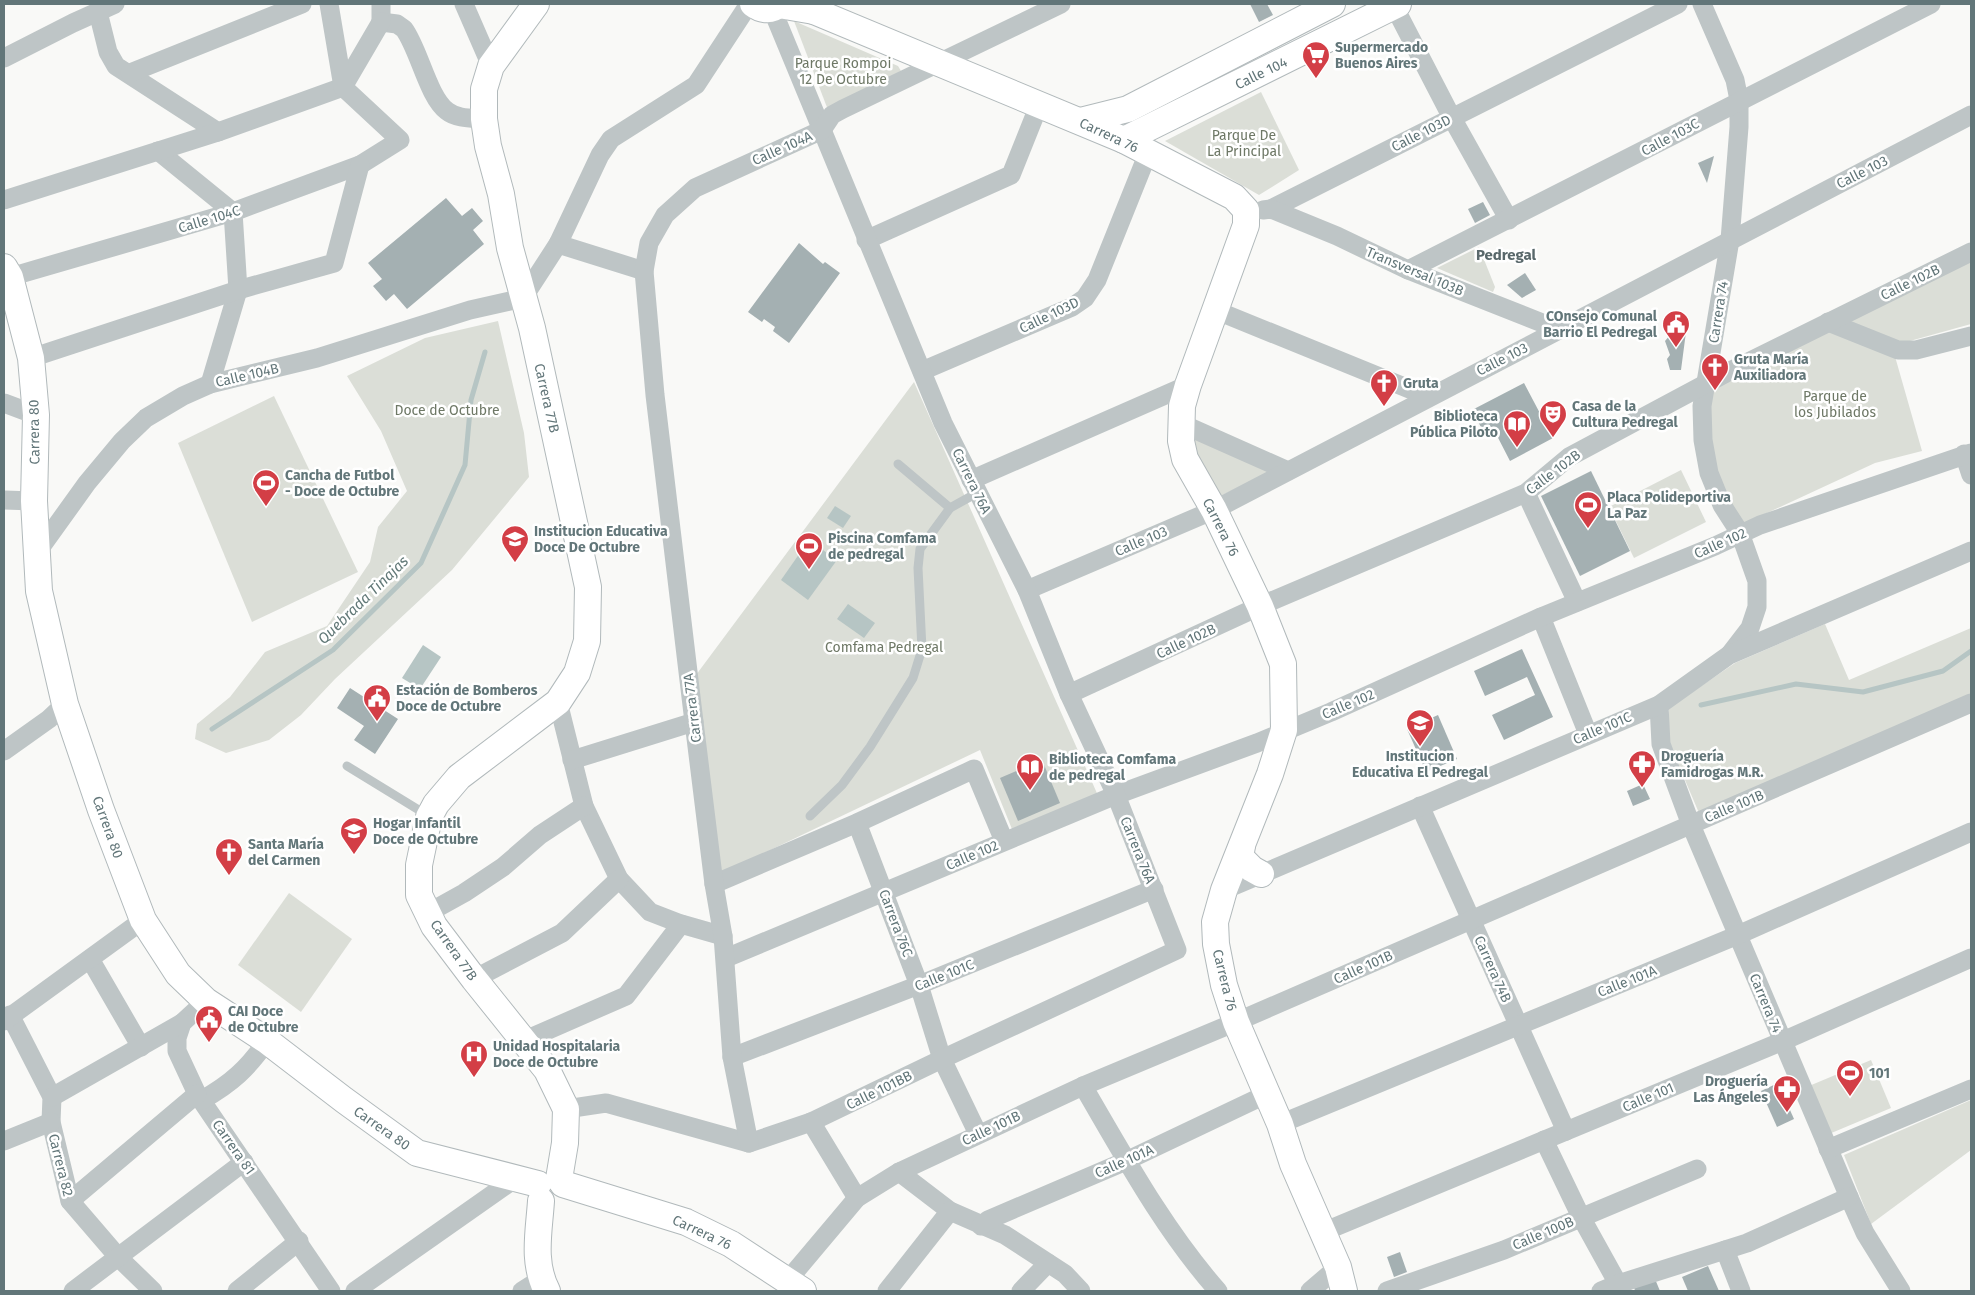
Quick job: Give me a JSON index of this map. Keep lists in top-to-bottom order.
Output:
{
  "streets": {
    "street": [
      "Calle 104",
      "Calle 103D",
      "Carrera 76",
      "Calle 103C",
      "Calle 104A",
      "Calle 103",
      "Calle 104C",
      "Transversal 103B",
      "Calle 102B",
      "Carrera 74",
      "Calle 104B",
      "Carrera 77B",
      "Carrera 80",
      "Carrera 76A",
      "Calle 102",
      "Carrera 77A",
      "Calle 101C",
      "Calle 101B",
      "Carrera 76C",
      "Carrera 74B",
      "Calle 101A",
      "Calle 101BB",
      "Calle 101",
      "Carrera 81",
      "Carrera 82",
      "Calle 100B"
    ]
  },
  "crossings": [
    ["Calle 104", "Carrera 76"],
    ["Calle 103D", "Carrera 76"],
    ["Calle 103D", "Transversal 103B"],
    ["Calle 103D", "Carrera 76A"],
    ["Carrera 76", "Calle 104A"],
    ["Carrera 76", "Calle 103"],
    ["Carrera 76", "Calle 102B"],
    ["Carrera 76", "Carrera 77B"],
    ["Carrera 76", "Carrera 80"],
    ["Carrera 76", "Carrera 76A"],
    ["Carrera 76", "Calle 102"],
    ["Carrera 76", "Calle 101C"],
    ["Carrera 76", "Calle 101B"],
    ["Carrera 76", "Calle 101A"],
    ["Carrera 76", "Calle 101"],
    ["Calle 103C", "Transversal 103B"],
    ["Calle 103C", "Carrera 74"],
    ["Calle 104A", "Carrera 76A"],
    ["Calle 104A", "Carrera 77A"],
    ["Calle 103", "Transversal 103B"],
    ["Calle 103", "Carrera 74"],
    ["Calle 103", "Carrera 76A"],
    ["Calle 104C", "Carrera 80"],
    ["Calle 102B", "Carrera 74"],
    ["Calle 102B", "Carrera 76A"],
    ["Carrera 74", "Calle 102"],
    ["Carrera 74", "Calle 101C"],
    ["Carrera 74", "Calle 101B"],
    ["Carrera 74", "Calle 101A"],
    ["Carrera 74", "Calle 101"],
    ["Calle 104B", "Carrera 77B"],
    ["Calle 104B", "Carrera 80"],
    ["Carrera 77B", "Carrera 80"],
    ["Carrera 76A", "Calle 102"],
    ["Carrera 76A", "Calle 101C"],
    ["Carrera 76A", "Calle 101BB"],
    ["Calle 102", "Carrera 77A"],
    ["Calle 102", "Carrera 76C"],
    ["Carrera 77A", "Calle 101C"],
    ["Carrera 77A", "Calle 101BB"],
    ["Calle 101C", "Carrera 76C"],
    ["Calle 101C", "Carrera 74B"],
    ["Calle 101B", "Carrera 76C"],
    ["Calle 101B", "Carrera 74B"],
    ["Carrera 76C", "Calle 101BB"],
    ["Carrera 74B", "Calle 101A"],
    ["Carrera 74B", "Calle 101"]
  ],
  "districts": ["Pedregal"],
  "water": ["Quebrada Tinajas"],
  "parks": [
    "Parque Rompoi 12 De Octubre",
    "Parque De La Principal",
    "Parque de los Jubilados",
    "Doce de Octubre",
    "Comfama Pedregal"
  ],
  "places": {
    "supermarket": ["Supermercado Buenos Aires"],
    "public building": ["COnsejo Comunal Barrio El Pedregal", "Estación de Bomberos Doce de Octubre", "CAI Doce de Octubre"],
    "church": ["Gruta María Auxiliadora", "Gruta", "Santa María del Carmen"],
    "theatre": ["Casa de la Cultura Pedregal"],
    "library": ["Biblioteca Pública Piloto", "Biblioteca Comfama de pedregal"],
    "sports": [
      "Cancha de Futbol - Doce de Octubre",
      "Placa Polideportiva La Paz",
      "Piscina Comfama de pedregal",
      "101"
    ],
    "school or university": ["Institucion Educativa Doce De Octubre", "Institucion Educativa El Pedregal", "Hogar Infantil Doce de Octubre"],
    "pharmacy": ["Droguería Famidrogas M.R.", "Droguería Las Ángeles"],
    "hospital": ["Unidad Hospitalaria Doce de Octubre"]
  }
}
